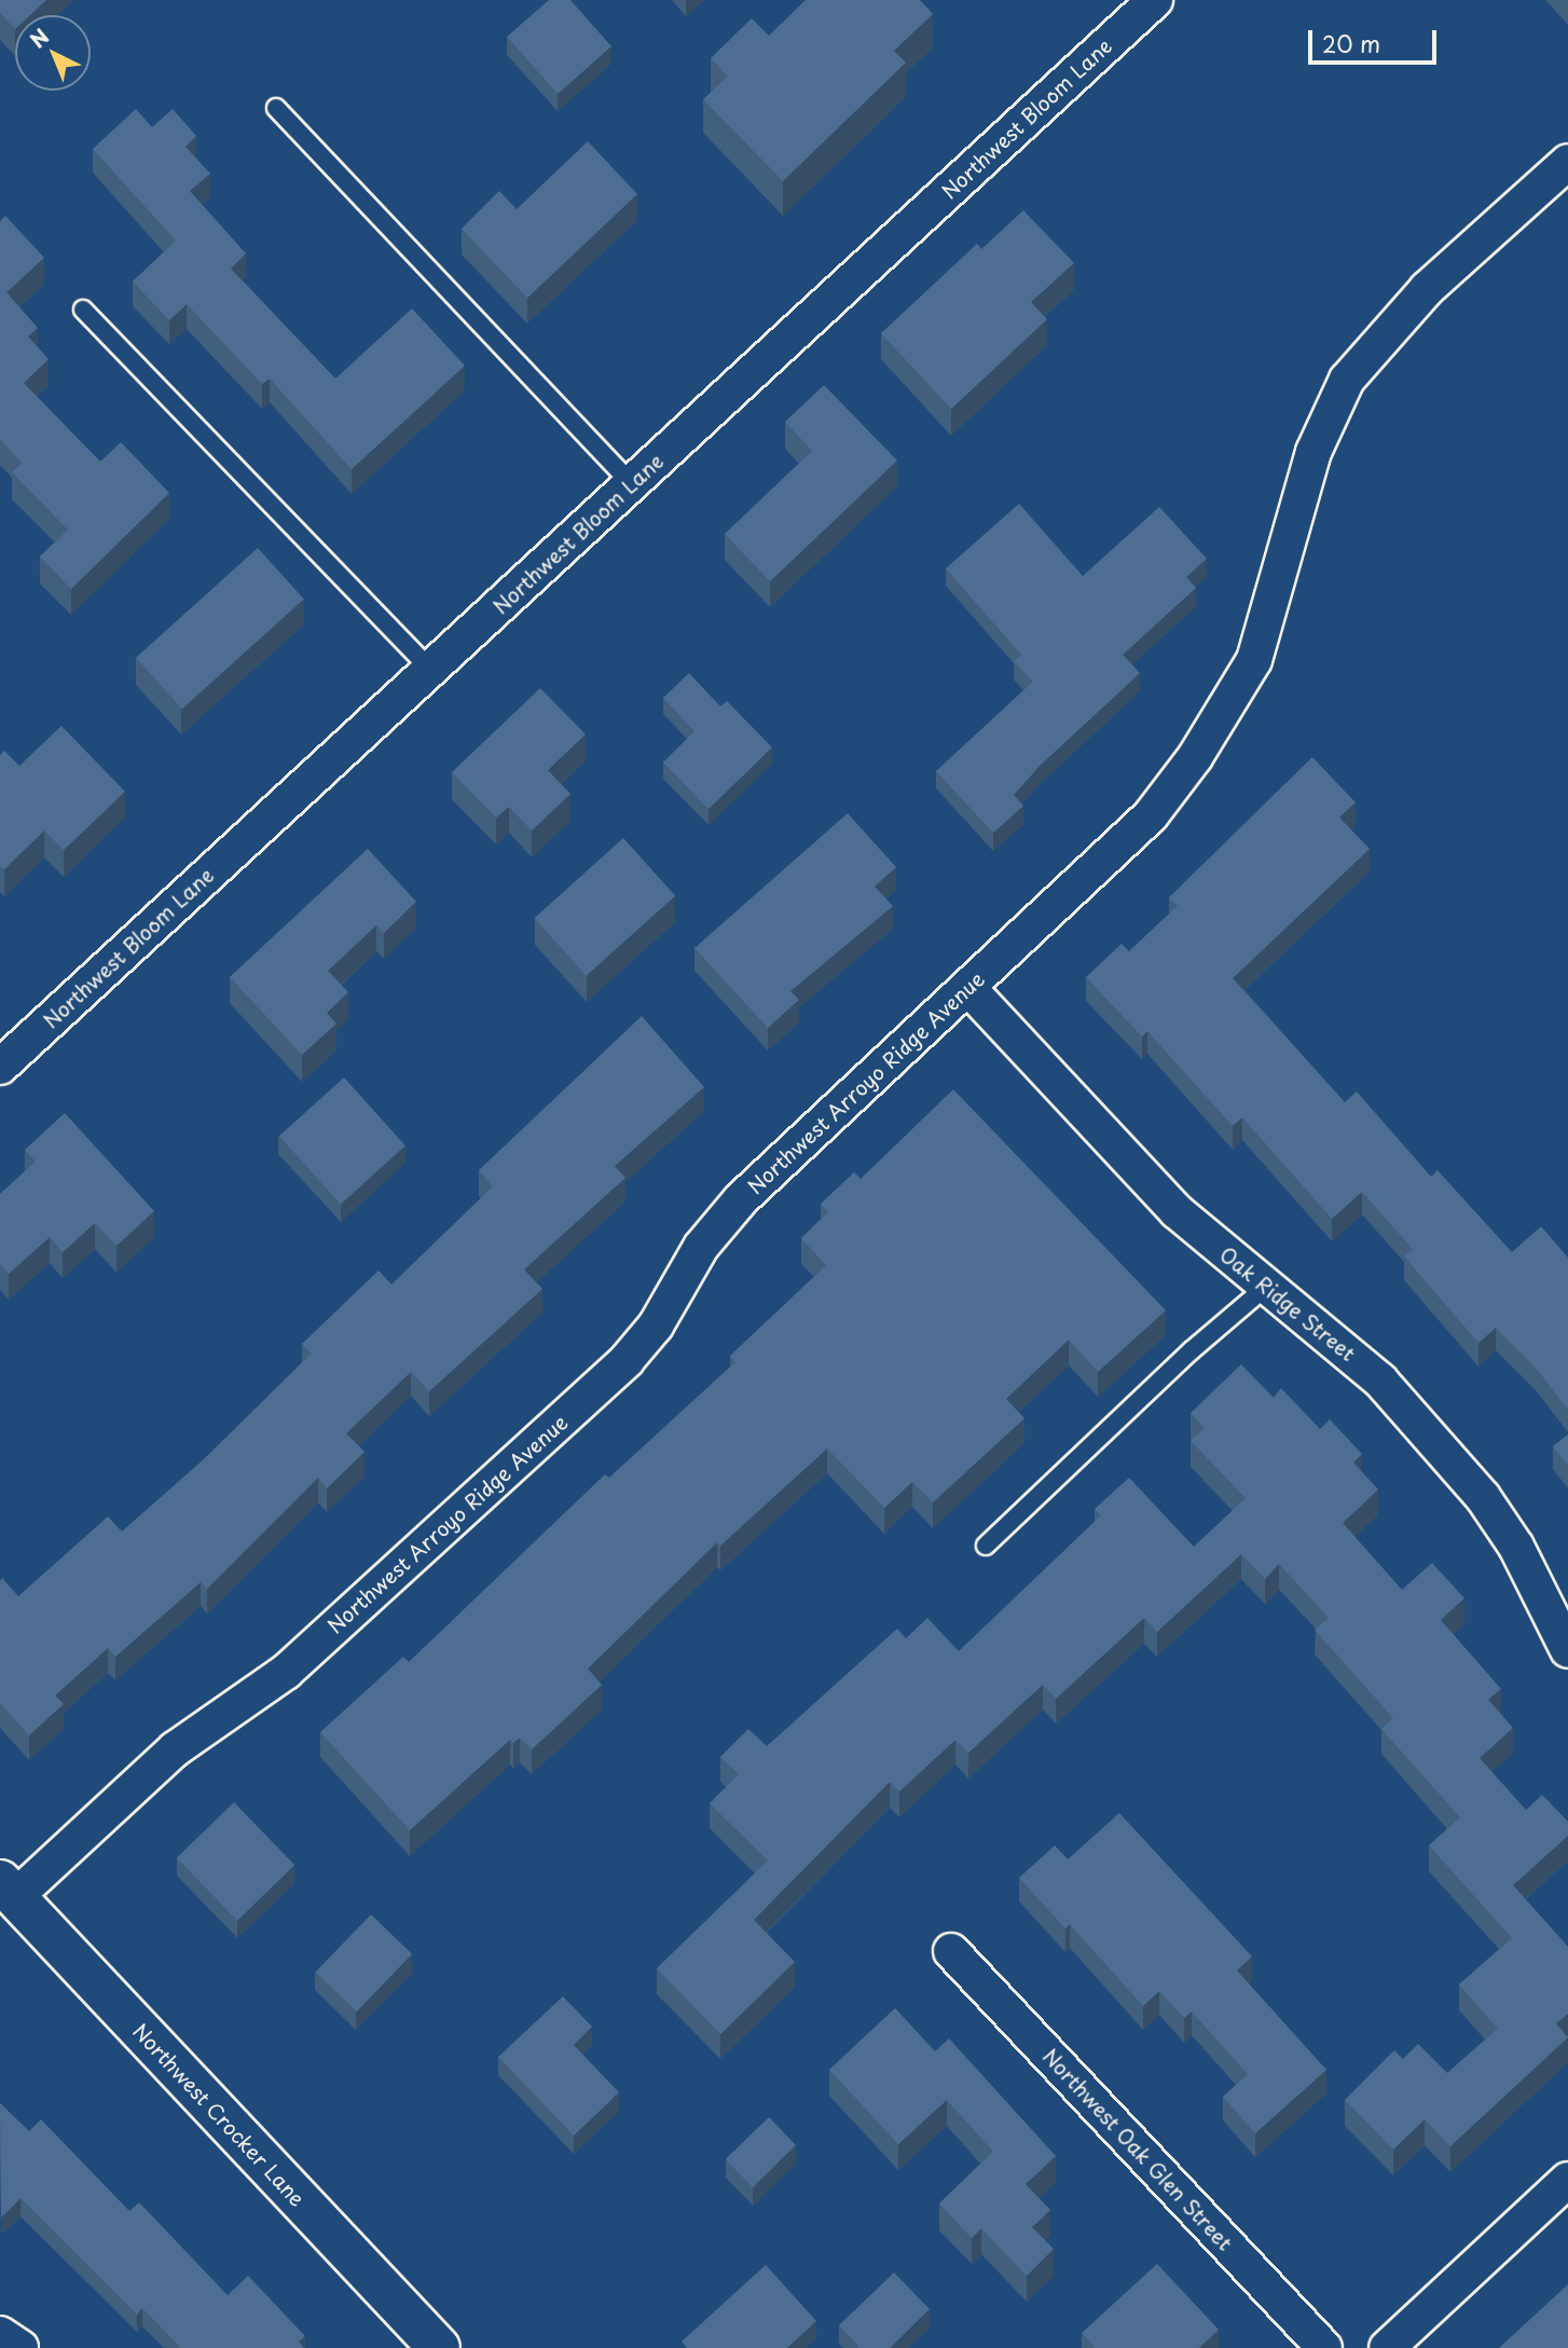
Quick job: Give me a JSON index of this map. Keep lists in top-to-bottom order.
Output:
{
  "streets": {
    "street": [
      "Northwest Bloom Lane",
      "Northwest Arroyo Ridge Avenue",
      "Oak Ridge Street",
      "Northwest Crocker Lane",
      "Northwest Oak Glen Street"
    ]
  },
  "crossings": [
    ["Northwest Arroyo Ridge Avenue", "Oak Ridge Street"],
    ["Northwest Arroyo Ridge Avenue", "Northwest Crocker Lane"]
  ],
  "scale_bar": "20 m",
  "north": "top left"
}
